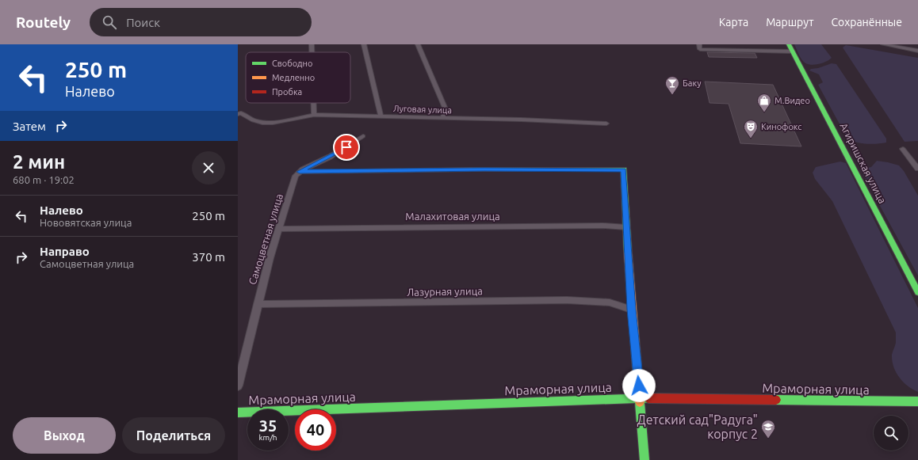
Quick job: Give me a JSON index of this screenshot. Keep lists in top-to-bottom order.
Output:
{
  "streets": {
    "street": [
      "Луговая улица",
      "Агиришская улица",
      "Малахитовая улица",
      "Самоцветная улица",
      "Лазурная улица",
      "Мраморная улица"
    ]
  },
  "crossings": [
    ["Малахитовая улица", "Самоцветная улица"],
    ["Самоцветная улица", "Лазурная улица"]
  ],
  "places": {
    "bar": ["Баку"],
    "shop": ["М.Видео"],
    "theatre": ["Кинофокс"],
    "school or university": ["Детский сад\"Радуга\" корпус 2"]
  },
  "legend": ["Свободно", "Медленно", "Пробка"],
  "page": {
    "header": "Routely",
    "search": "Поиск",
    "nav": ["Карта", "Маршрут", "Сохранённые"],
    "turn": ["250 m", "Налево"],
    "then": "Затем",
    "heading": ["2 мин", "680 m · 19:02"],
    "list": [
      {
        "name": "Налево",
        "note": "Нововятская улица",
        "value": "250 m"
      },
      {
        "name": "Направо",
        "note": "Самоцветная улица",
        "value": "370 m"
      }
    ],
    "speed": "35 km/h",
    "limit": "40",
    "buttons": ["Выход", "Поделиться"]
  }
}
